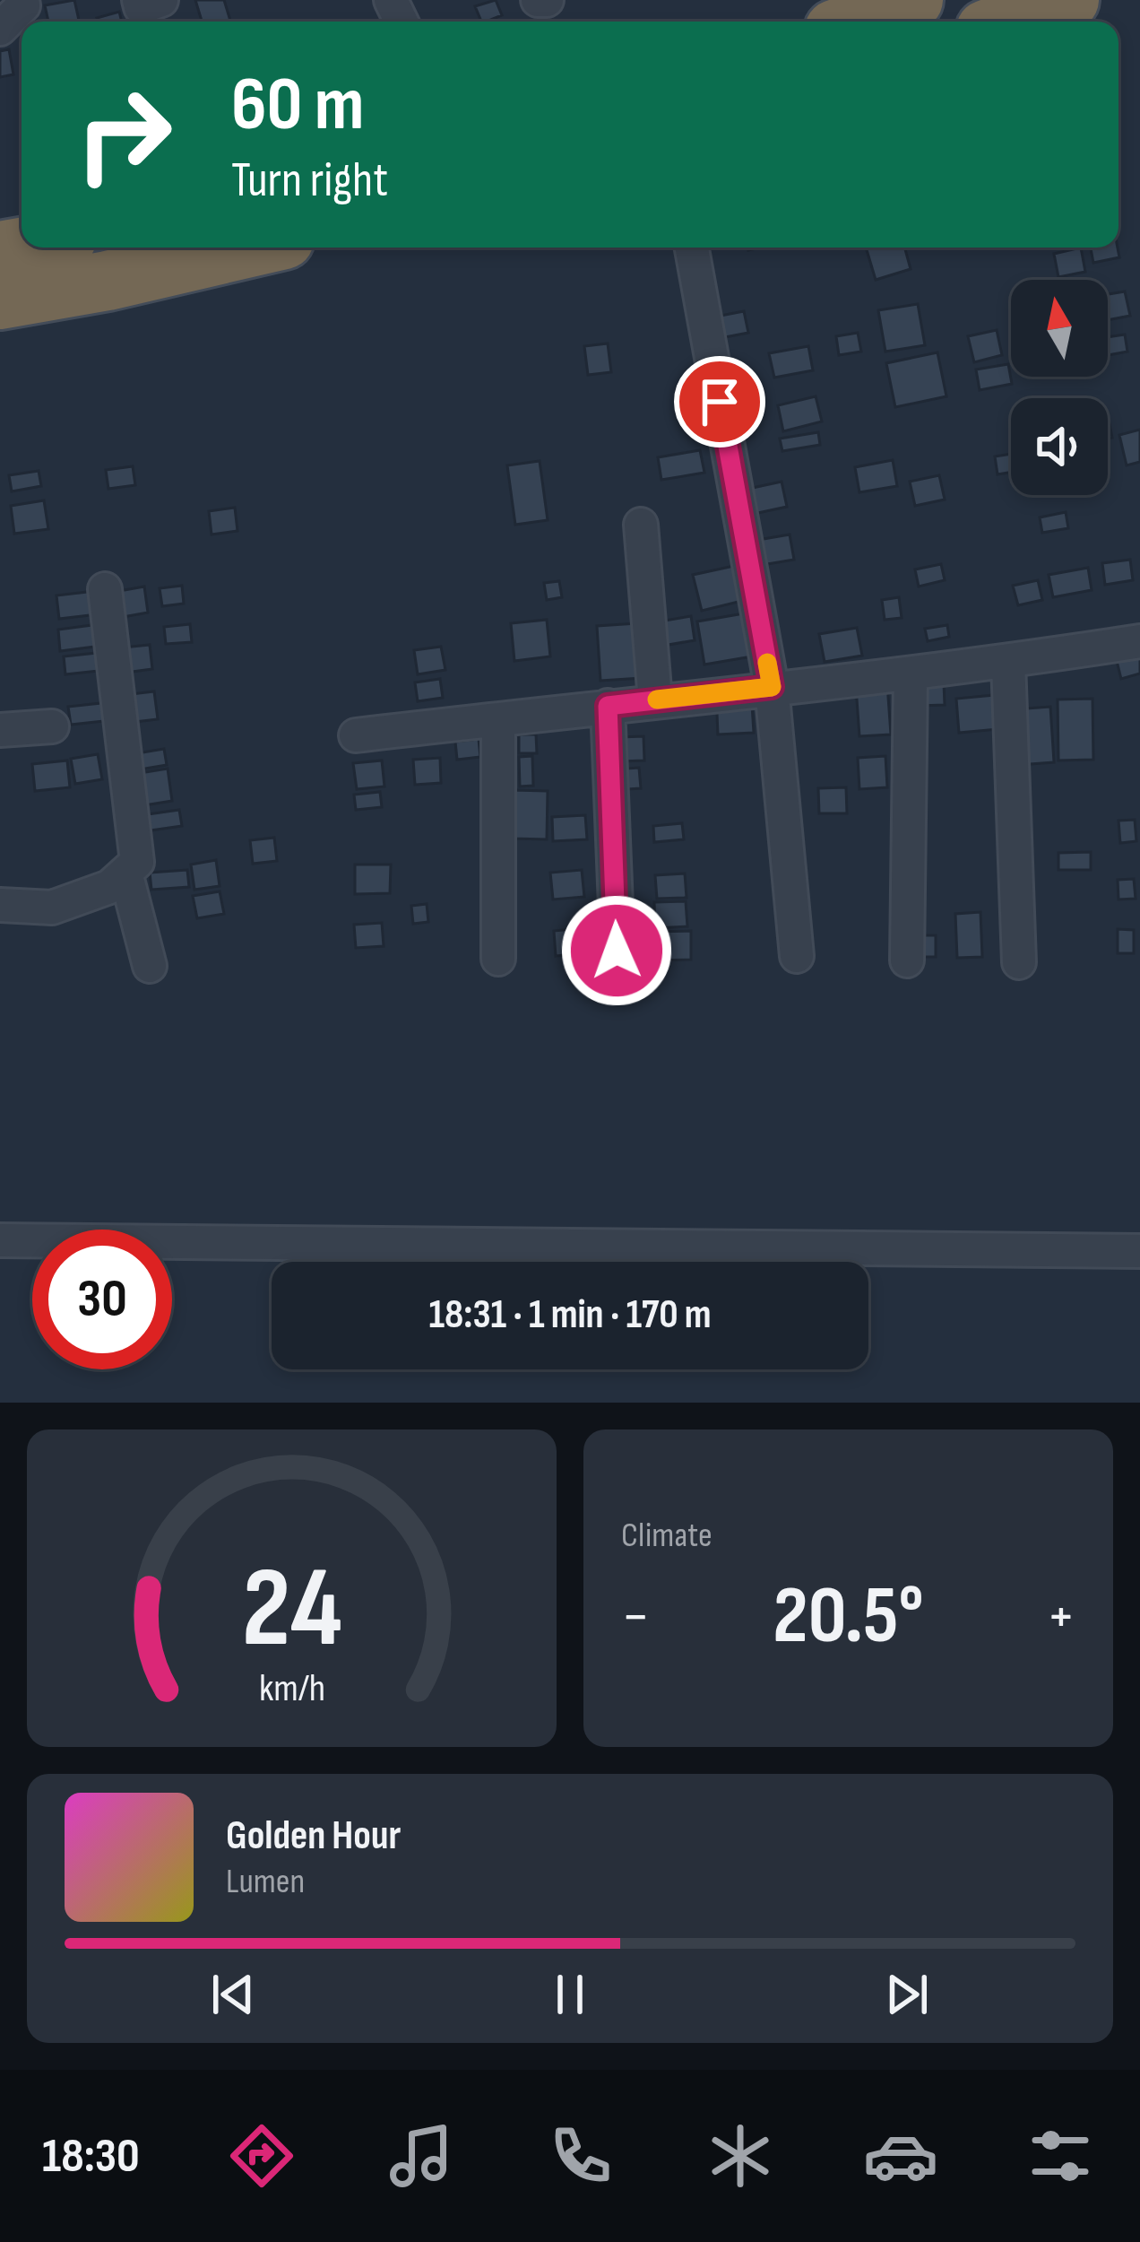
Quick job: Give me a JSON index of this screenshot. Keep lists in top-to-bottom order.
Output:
{
  "north": "top",
  "page": {
    "turn": ["60 m", "Turn right"],
    "limit": "30",
    "trip": "18:31 · 1 min · 170 m",
    "tile": "Climate",
    "heat": ["−", "20.5°", "+"],
    "song": ["Golden Hour", "Lumen"],
    "tabs": "18:30",
    "gauge": ["24", "km/h"]
  }
}
